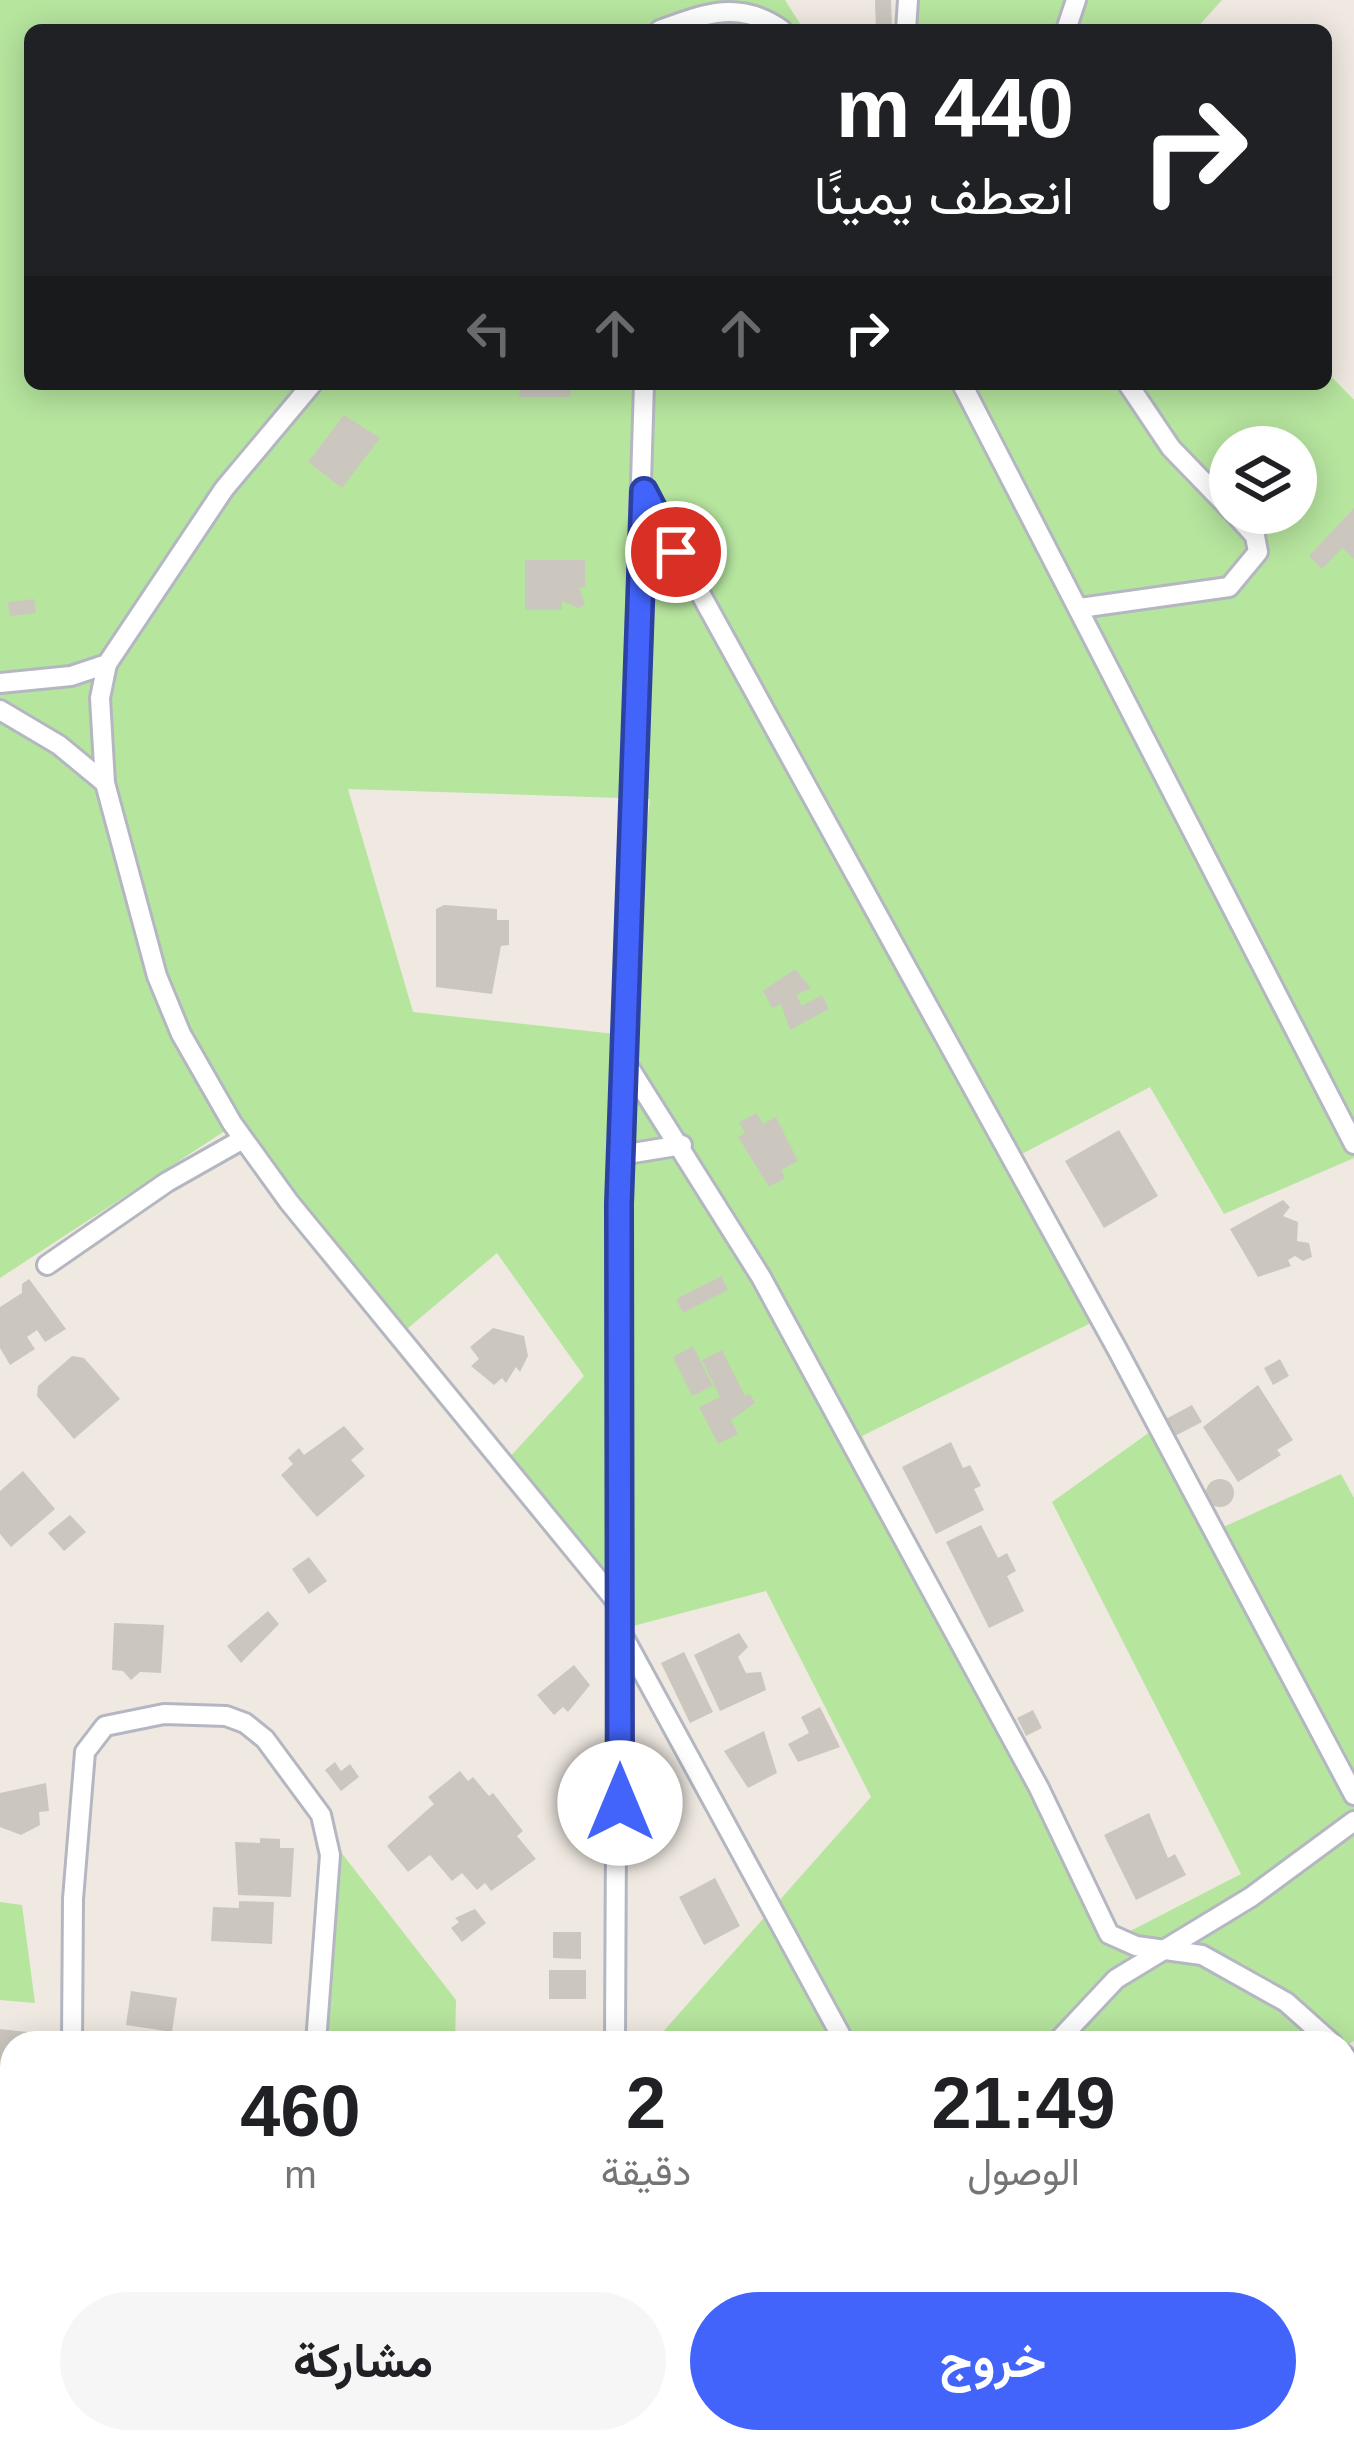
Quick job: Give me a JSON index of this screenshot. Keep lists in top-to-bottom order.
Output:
{
  "page": {
    "turn": ["440 m", "انعطف يمينًا"],
    "eta": [
      "21:49",
      "الوصول",
      "2",
      "دقيقة",
      "460",
      "m"
    ],
    "buttons": ["خروج", "مشاركة"]
  }
}
